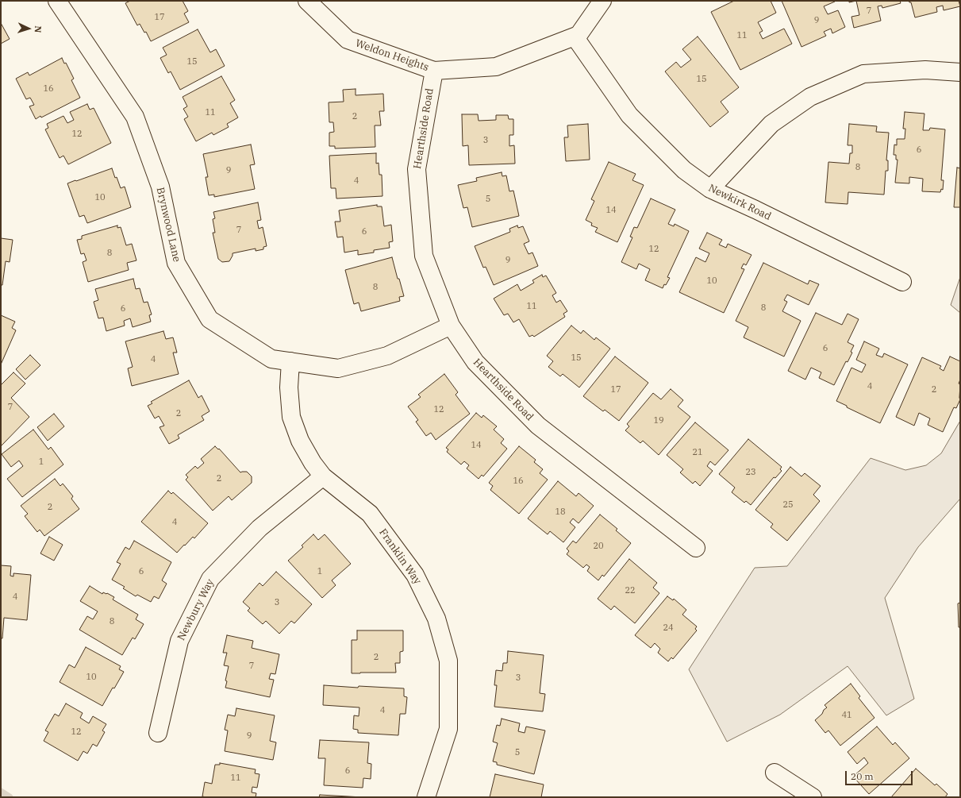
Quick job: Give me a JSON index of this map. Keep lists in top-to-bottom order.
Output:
{
  "streets": {
    "street": [
      "Weldon Heights",
      "Hearthside Road",
      "Newkirk Road",
      "Brynwood Lane",
      "Franklin Way",
      "Newbury Way"
    ]
  },
  "crossings": [
    ["Weldon Heights", "Hearthside Road"],
    ["Weldon Heights", "Newkirk Road"],
    ["Hearthside Road", "Brynwood Lane"],
    ["Brynwood Lane", "Franklin Way"],
    ["Franklin Way", "Newbury Way"]
  ],
  "house_numbers": [
    "7",
    "17",
    "9",
    "11",
    "15",
    "15",
    "16",
    "11",
    "2",
    "12",
    "3",
    "6",
    "8",
    "9",
    "4",
    "10",
    "5",
    "14",
    "7",
    "6",
    "12",
    "8",
    "9",
    "10",
    "8",
    "11",
    "8",
    "6",
    "6",
    "15",
    "4",
    "4",
    "17",
    "2",
    "7",
    "12",
    "2",
    "19",
    "14",
    "21",
    "1",
    "23",
    "2",
    "16",
    "25",
    "2",
    "18",
    "4",
    "20",
    "6",
    "1",
    "22",
    "4",
    "3",
    "8",
    "24",
    "2",
    "7",
    "10",
    "3",
    "4",
    "41",
    "12",
    "9",
    "5",
    "6",
    "11"
  ],
  "scale_bar": "20 m",
  "north": "right"
}
